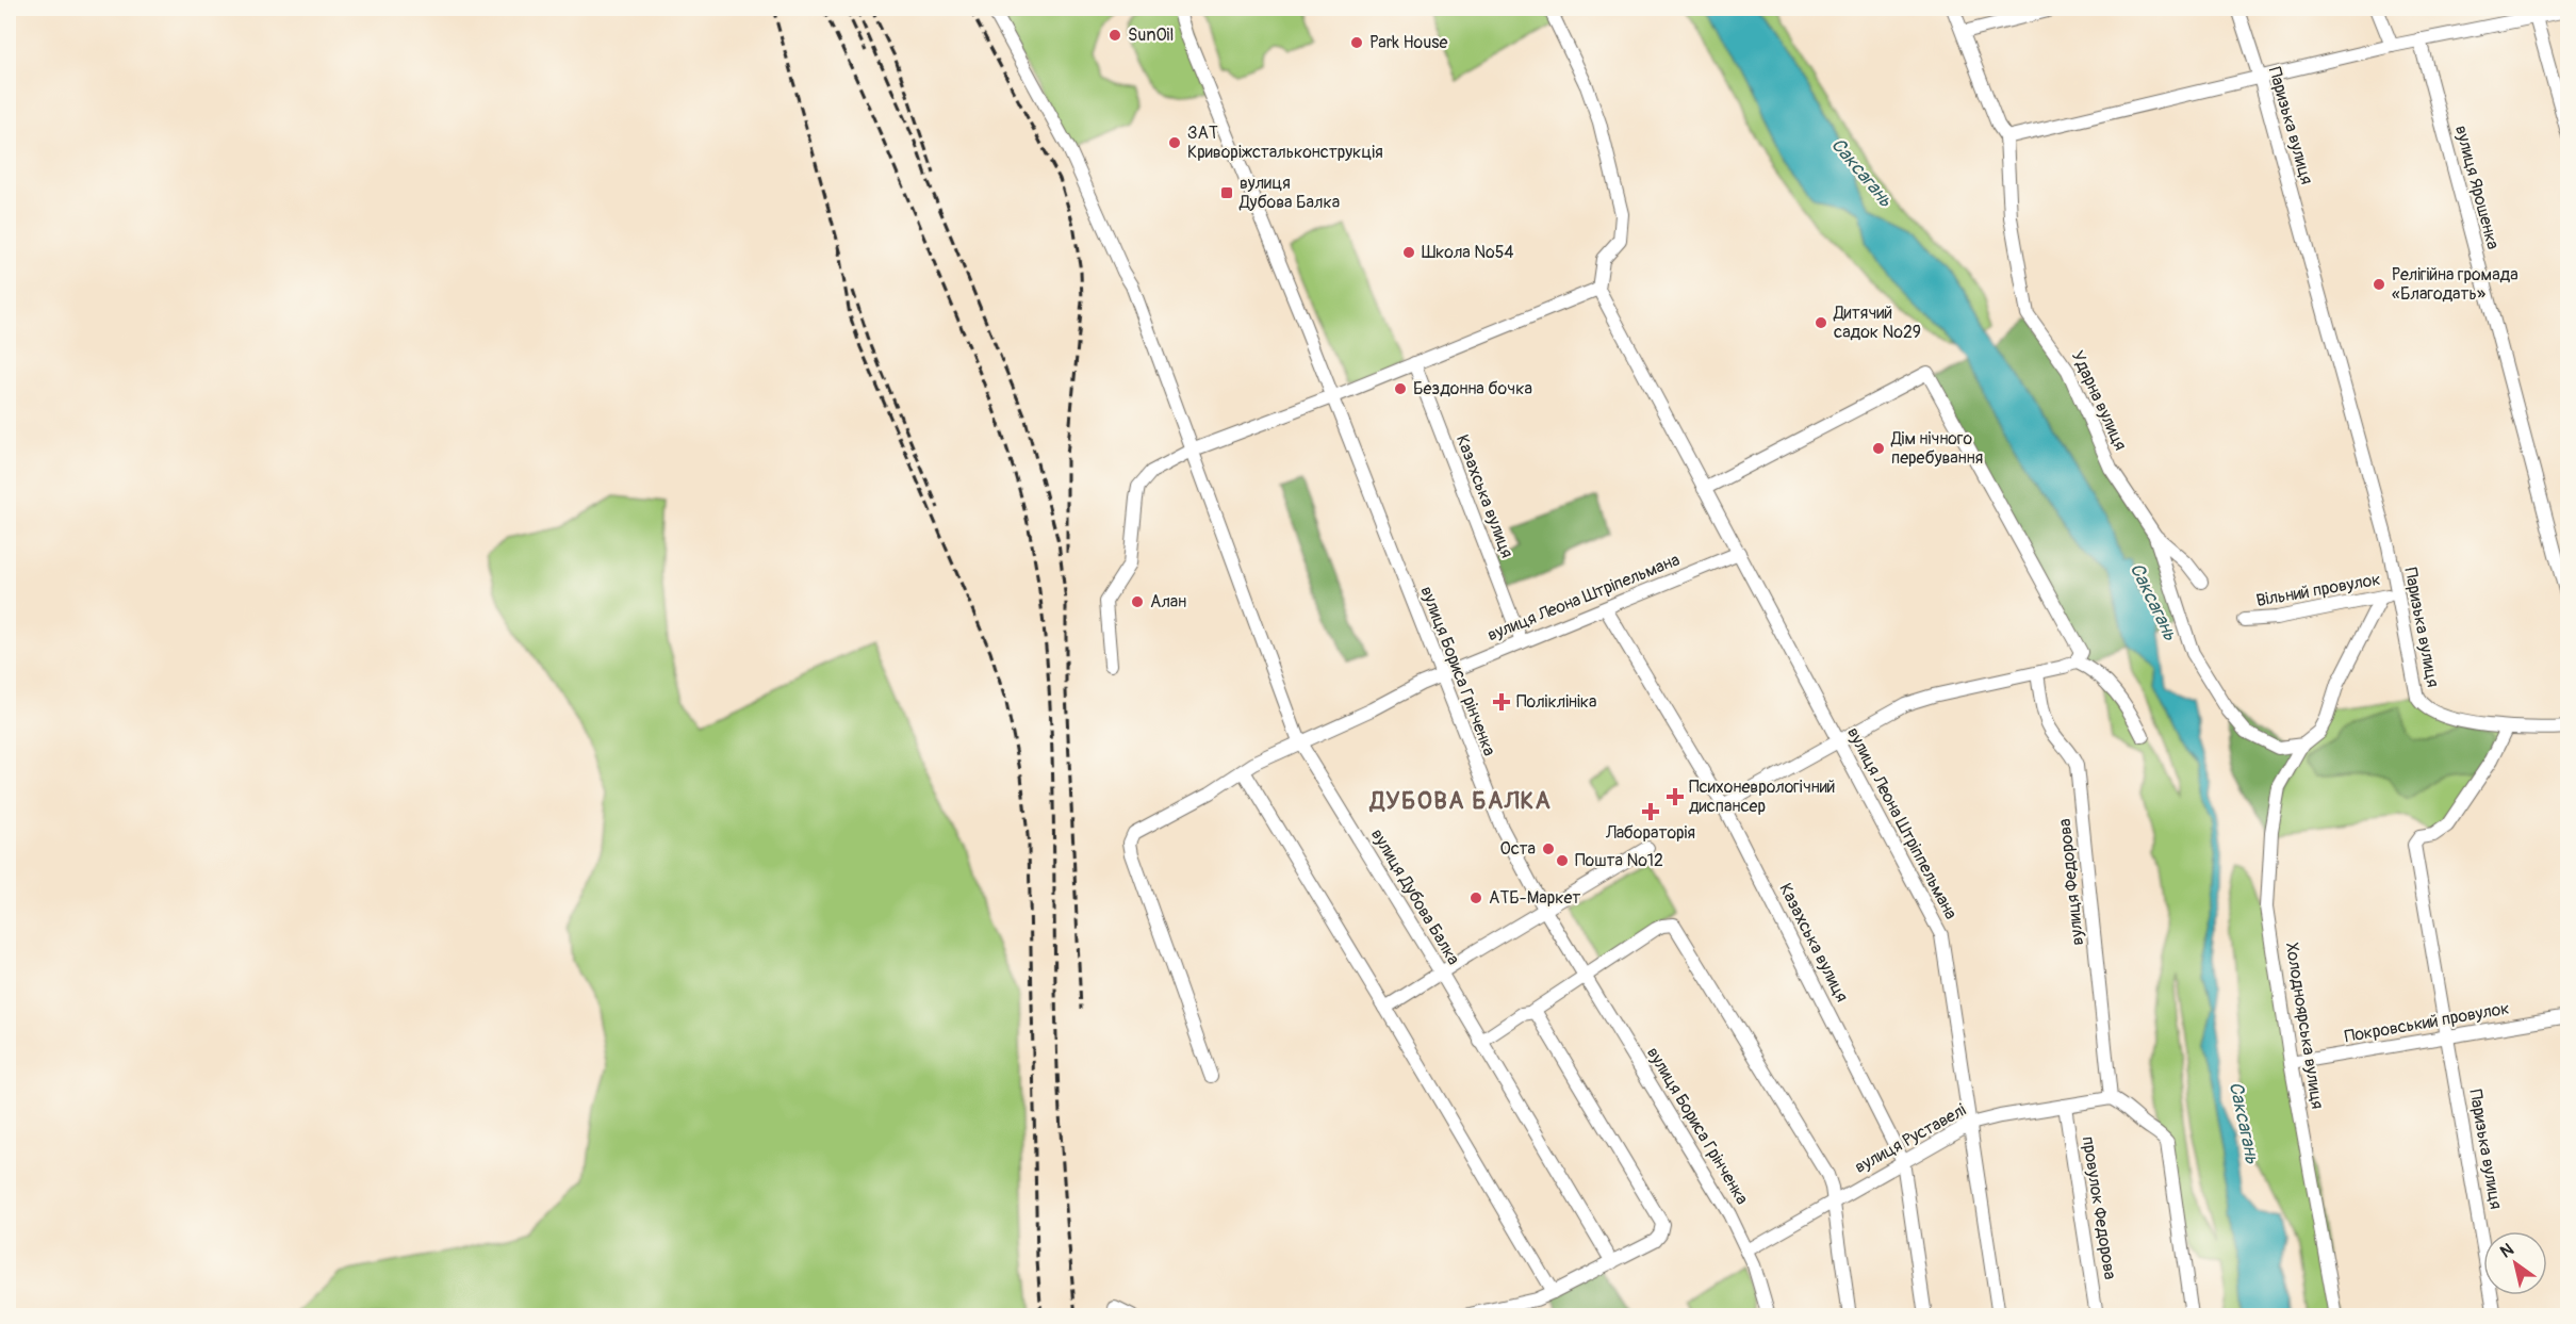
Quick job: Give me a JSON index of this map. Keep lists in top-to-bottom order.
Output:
{
  "streets": {
    "street": [
      "Паризька вулиця",
      "вулиця Ярошенка",
      "Ударна вулиця",
      "Казахська вулиця",
      "Вільний провулок",
      "вулиця Леона Штріпельмана",
      "вулиця Бориса Грінченка",
      "вулиця Леона Штріппельмана",
      "вулиця Федорова",
      "вулиця Дубова Балка",
      "Покровський провулок",
      "Холодноярська вулиця",
      "вулиця Руставелі",
      "провулок Федорова"
    ]
  },
  "crossings": [
    ["Паризька вулиця", "Вільний провулок"],
    ["Паризька вулиця", "Покровський провулок"],
    ["Казахська вулиця", "вулиця Леона Штріпельмана"],
    ["Казахська вулиця", "вулиця Руставелі"],
    ["Вільний провулок", "Холодноярська вулиця"],
    ["вулиця Леона Штріпельмана", "вулиця Бориса Грінченка"],
    ["вулиця Леона Штріпельмана", "вулиця Леона Штріппельмана"],
    ["вулиця Леона Штріпельмана", "вулиця Дубова Балка"],
    ["вулиця Бориса Грінченка", "вулиця Руставелі"],
    ["вулиця Леона Штріппельмана", "вулиця Руставелі"],
    ["вулиця Федорова", "вулиця Руставелі"],
    ["Покровський провулок", "Холодноярська вулиця"],
    ["вулиця Руставелі", "провулок Федорова"]
  ],
  "districts": ["ДУБОВА БАЛКА"],
  "water": ["Саксагань"],
  "places": {
    "other": [
      "SunOil",
      "Park House",
      "ЗАТ Криворіжстальконструкція",
      "Школа №54",
      "Релігійна громада «Благодать»",
      "Дитячий садок №29",
      "Бездонна бочка",
      "Дім нічного перебування",
      "Алан",
      "Оста",
      "Пошта №12",
      "АТБ-Маркет"
    ],
    "transit": ["вулиця Дубова Балка"],
    "health": ["Поліклініка", "Психоневрологічний диспансер", "Лабораторія"]
  },
  "north": "top left"
}
